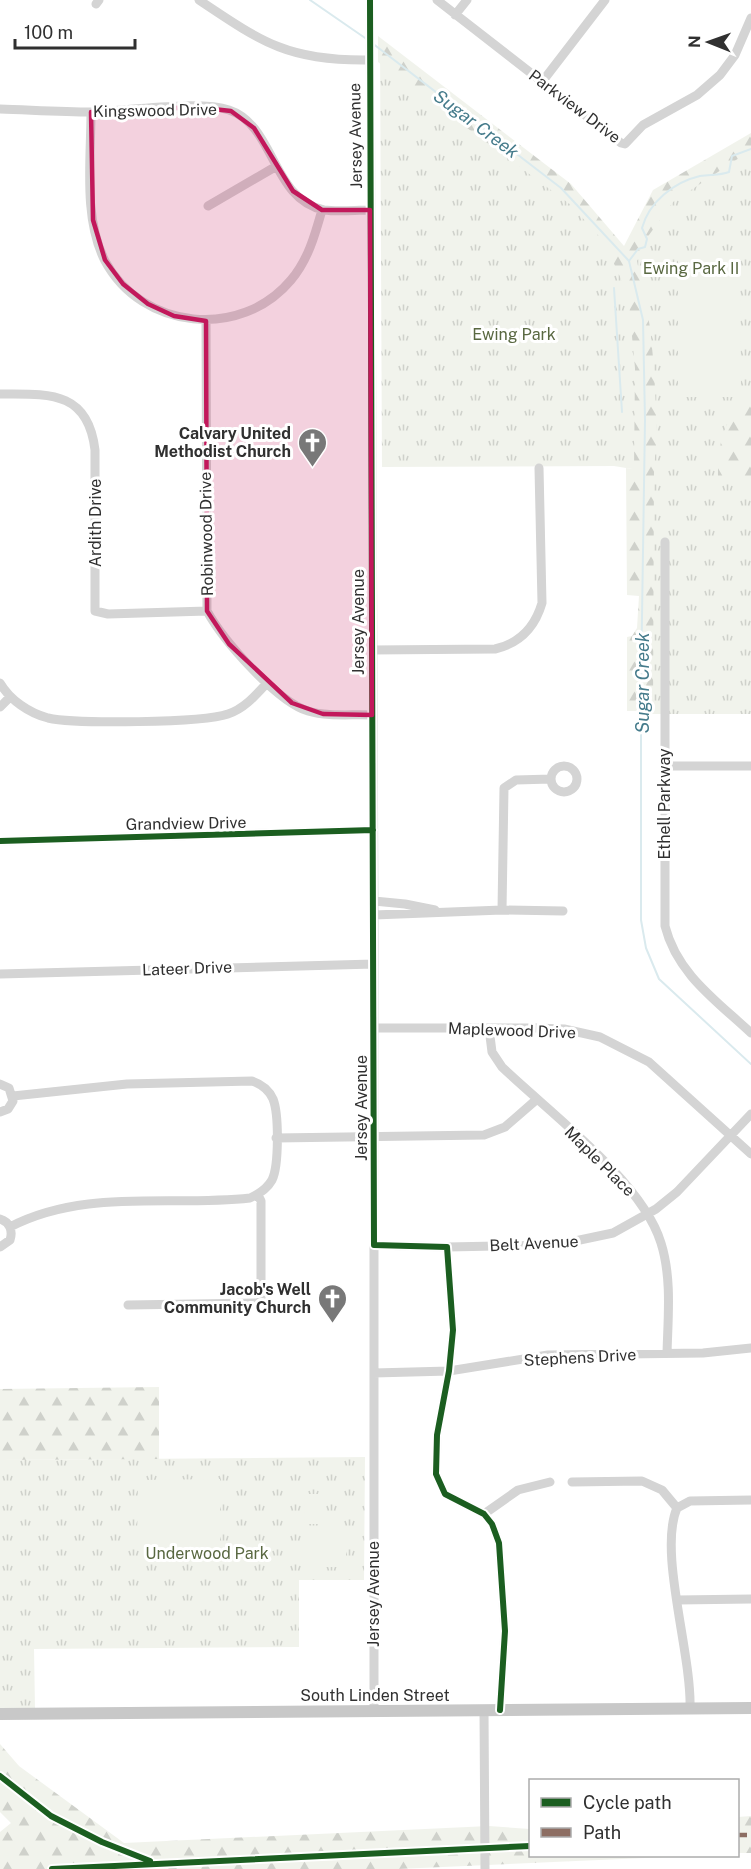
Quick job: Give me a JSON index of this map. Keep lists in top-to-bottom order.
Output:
{
  "streets": {
    "main road": ["South Linden Street"],
    "street": [
      "Parkview Drive",
      "Kingswood Drive",
      "Jersey Avenue",
      "Ardith Drive",
      "Robinwood Drive",
      "Ethell Parkway",
      "Grandview Drive",
      "Lateer Drive",
      "Maplewood Drive",
      "Maple Place",
      "Belt Avenue",
      "Stephens Drive"
    ]
  },
  "crossings": [
    ["Jersey Avenue", "Robinwood Drive"],
    ["Jersey Avenue", "Grandview Drive"],
    ["Jersey Avenue", "Lateer Drive"],
    ["Jersey Avenue", "Maplewood Drive"],
    ["Jersey Avenue", "Belt Avenue"],
    ["Jersey Avenue", "Stephens Drive"],
    ["Jersey Avenue", "South Linden Street"],
    ["Ardith Drive", "Robinwood Drive"],
    ["Maplewood Drive", "Maple Place"],
    ["Maplewood Drive", "Belt Avenue"],
    ["Maple Place", "Belt Avenue"],
    ["Maple Place", "Stephens Drive"]
  ],
  "water": ["Sugar Creek"],
  "parks": ["Ewing Park II", "Ewing Park", "Underwood Park"],
  "places": {
    "church": ["Calvary United Methodist Church", "Jacob's Well Community Church"]
  },
  "legend": ["Cycle path", "Path"],
  "scale_bar": "100 m",
  "north": "left"
}
